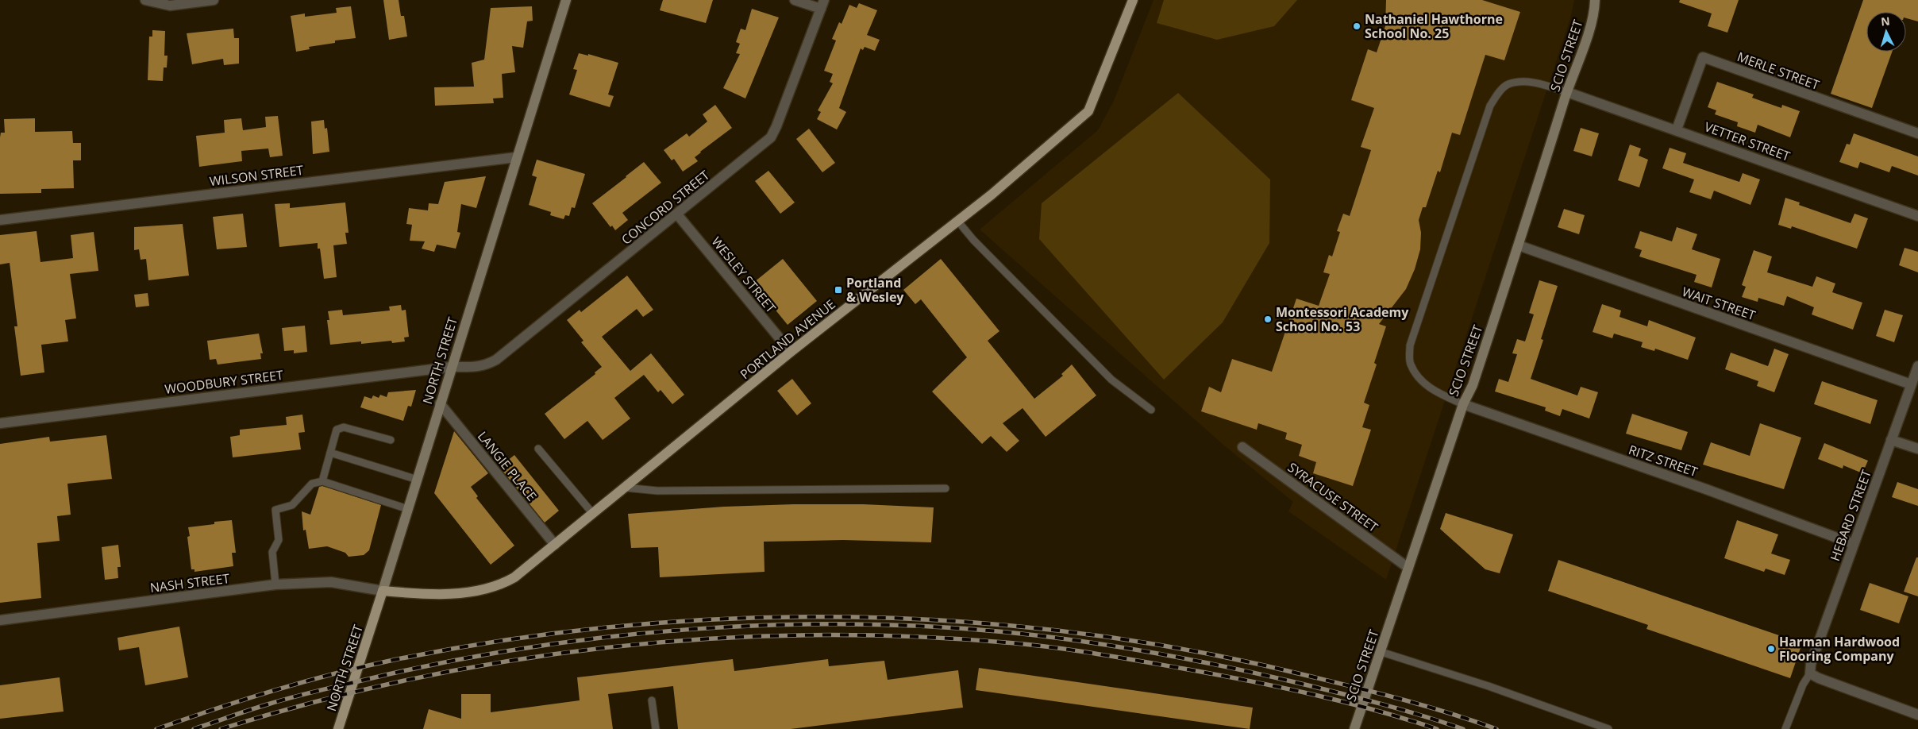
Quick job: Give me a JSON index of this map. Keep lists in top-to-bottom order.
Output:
{
  "streets": {
    "main road": ["PORTLAND AVENUE", "NORTH STREET"],
    "street": [
      "SCIO STREET",
      "MERLE STREET",
      "VETTER STREET",
      "WILSON STREET",
      "CONCORD STREET",
      "WESLEY STREET",
      "WAIT STREET",
      "WOODBURY STREET",
      "RITZ STREET",
      "LANGIE PLACE",
      "SYRACUSE STREET",
      "HEBARD STREET",
      "NASH STREET"
    ]
  },
  "crossings": [
    ["SCIO STREET", "VETTER STREET"],
    ["SCIO STREET", "WAIT STREET"],
    ["SCIO STREET", "RITZ STREET"],
    ["SCIO STREET", "SYRACUSE STREET"],
    ["MERLE STREET", "VETTER STREET"],
    ["WILSON STREET", "NORTH STREET"],
    ["CONCORD STREET", "WESLEY STREET"],
    ["CONCORD STREET", "NORTH STREET"],
    ["CONCORD STREET", "WOODBURY STREET"],
    ["WESLEY STREET", "PORTLAND AVENUE"],
    ["WAIT STREET", "HEBARD STREET"],
    ["PORTLAND AVENUE", "NORTH STREET"],
    ["PORTLAND AVENUE", "LANGIE PLACE"],
    ["PORTLAND AVENUE", "NASH STREET"],
    ["NORTH STREET", "WOODBURY STREET"],
    ["NORTH STREET", "LANGIE PLACE"],
    ["NORTH STREET", "NASH STREET"],
    ["RITZ STREET", "HEBARD STREET"]
  ],
  "places": {
    "other": ["Nathaniel Hawthorne School No. 25", "Montessori Academy School No. 53", "Harman Hardwood Flooring Company"],
    "transit": ["Portland & Wesley"]
  },
  "north": "top"
}
